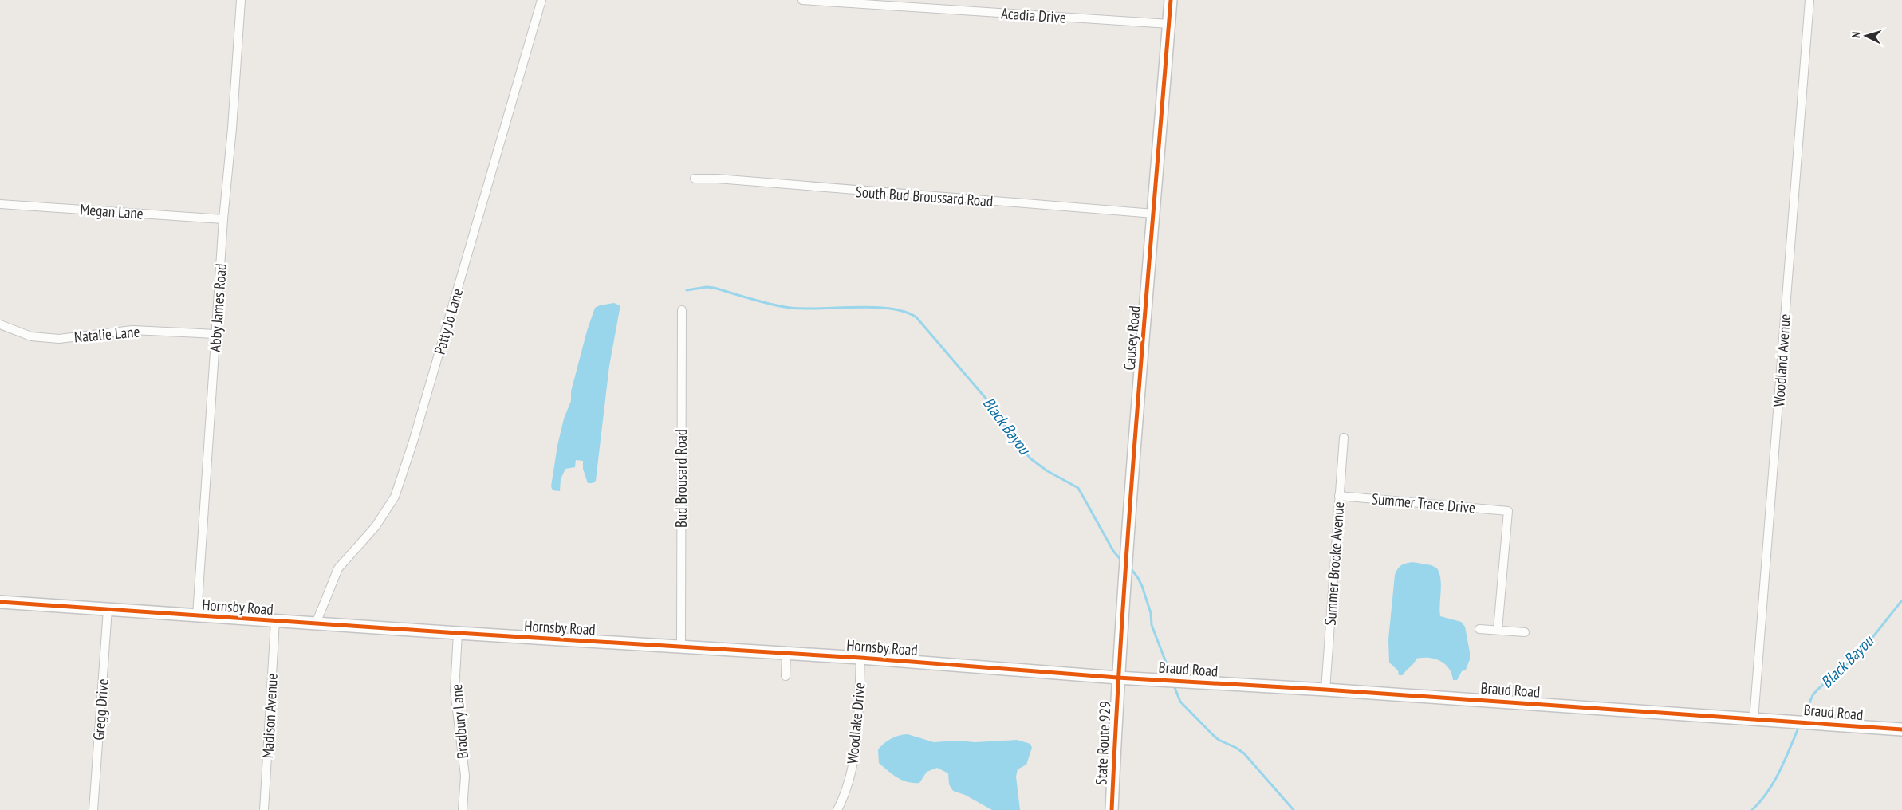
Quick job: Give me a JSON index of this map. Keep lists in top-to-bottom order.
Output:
{
  "streets": {
    "street": [
      "Acadia Drive",
      "South Bud Broussard Road",
      "Megan Lane",
      "Abby James Road",
      "Patty Jo Lane",
      "Natalie Lane",
      "Causey Road",
      "Woodland Avenue",
      "Bud Brousard Road",
      "Summer Trace Drive",
      "Summer Brooke Avenue",
      "Hornsby Road",
      "Braud Road",
      "Gregg Drive",
      "Madison Avenue",
      "Bradbury Lane",
      "Woodlake Drive",
      "State Route 929"
    ]
  },
  "crossings": [
    ["Acadia Drive", "Causey Road"],
    ["South Bud Broussard Road", "Causey Road"],
    ["Megan Lane", "Abby James Road"],
    ["Abby James Road", "Natalie Lane"],
    ["Abby James Road", "Hornsby Road"],
    ["Patty Jo Lane", "Hornsby Road"],
    ["Causey Road", "Hornsby Road"],
    ["Causey Road", "Braud Road"],
    ["Causey Road", "State Route 929"],
    ["Woodland Avenue", "Braud Road"],
    ["Bud Brousard Road", "Hornsby Road"],
    ["Summer Trace Drive", "Summer Brooke Avenue"],
    ["Summer Brooke Avenue", "Braud Road"],
    ["Hornsby Road", "Braud Road"],
    ["Hornsby Road", "Gregg Drive"],
    ["Hornsby Road", "Madison Avenue"],
    ["Hornsby Road", "Bradbury Lane"],
    ["Hornsby Road", "Woodlake Drive"],
    ["Hornsby Road", "State Route 929"],
    ["Braud Road", "State Route 929"]
  ],
  "water": ["Black Bayou"],
  "north": "left"
}
